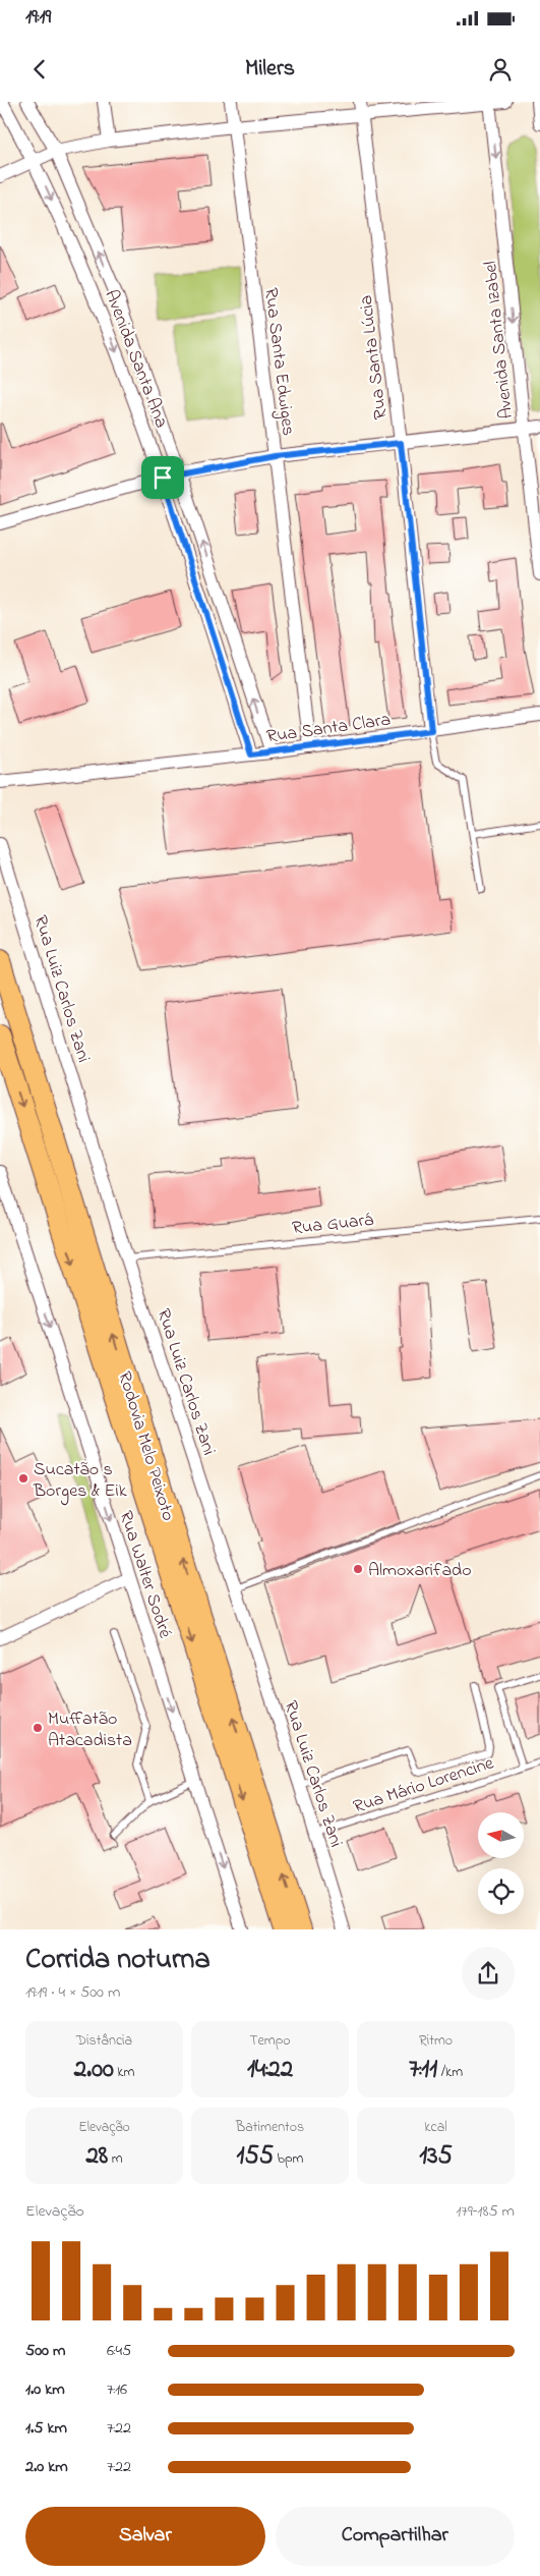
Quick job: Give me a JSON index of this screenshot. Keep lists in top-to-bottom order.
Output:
{
  "streets": {
    "main road": ["Rodovia Melo Peixoto"],
    "street": [
      "Avenida Santa Izabel",
      "Rua Santa Lúcia",
      "Avenida Santa Ana",
      "Rua Santa Edwiges",
      "Rua Santa Clara",
      "Rua Luiz Carlos Zani",
      "Rua Walter Sodré"
    ],
    "lane": ["Rua Guará", "Rua Mário Lorencine"]
  },
  "crossings": [
    ["Rua Santa Lúcia", "Rua Santa Clara"],
    ["Avenida Santa Ana", "Rua Santa Clara"],
    ["Rua Santa Edwiges", "Rua Santa Clara"],
    ["Rua Luiz Carlos Zani", "Rua Guará"],
    ["Rua Luiz Carlos Zani", "Rua Mário Lorencine"]
  ],
  "one_way": ["Avenida Santa Izabel", "Rua Walter Sodré"],
  "places": ["Sucatão s Borges & Eik", "Almoxarifado", "Muffatão Atacadista"],
  "north": "left",
  "page": {
    "status": "19:19",
    "header": "Milers",
    "heading": ["Corrida noturna", "19:19 · 4 × 500 m"],
    "stats": [
      ["Distância", "2.00 km"],
      ["Tempo", "14:22"],
      ["Ritmo", "7:11 /km"],
      ["Elevação", "28 m"],
      ["Batimentos", "155 bpm"],
      ["kcal", "135"]
    ],
    "chart": ["Elevação", "179–185 m"],
    "list": [
      {
        "name": "500 m",
        "note": "6:45"
      },
      {
        "name": "1.0 km",
        "note": "7:16"
      },
      {
        "name": "1.5 km",
        "note": "7:22"
      },
      {
        "name": "2.0 km",
        "note": "7:22"
      }
    ],
    "buttons": ["Salvar", "Compartilhar"]
  }
}
